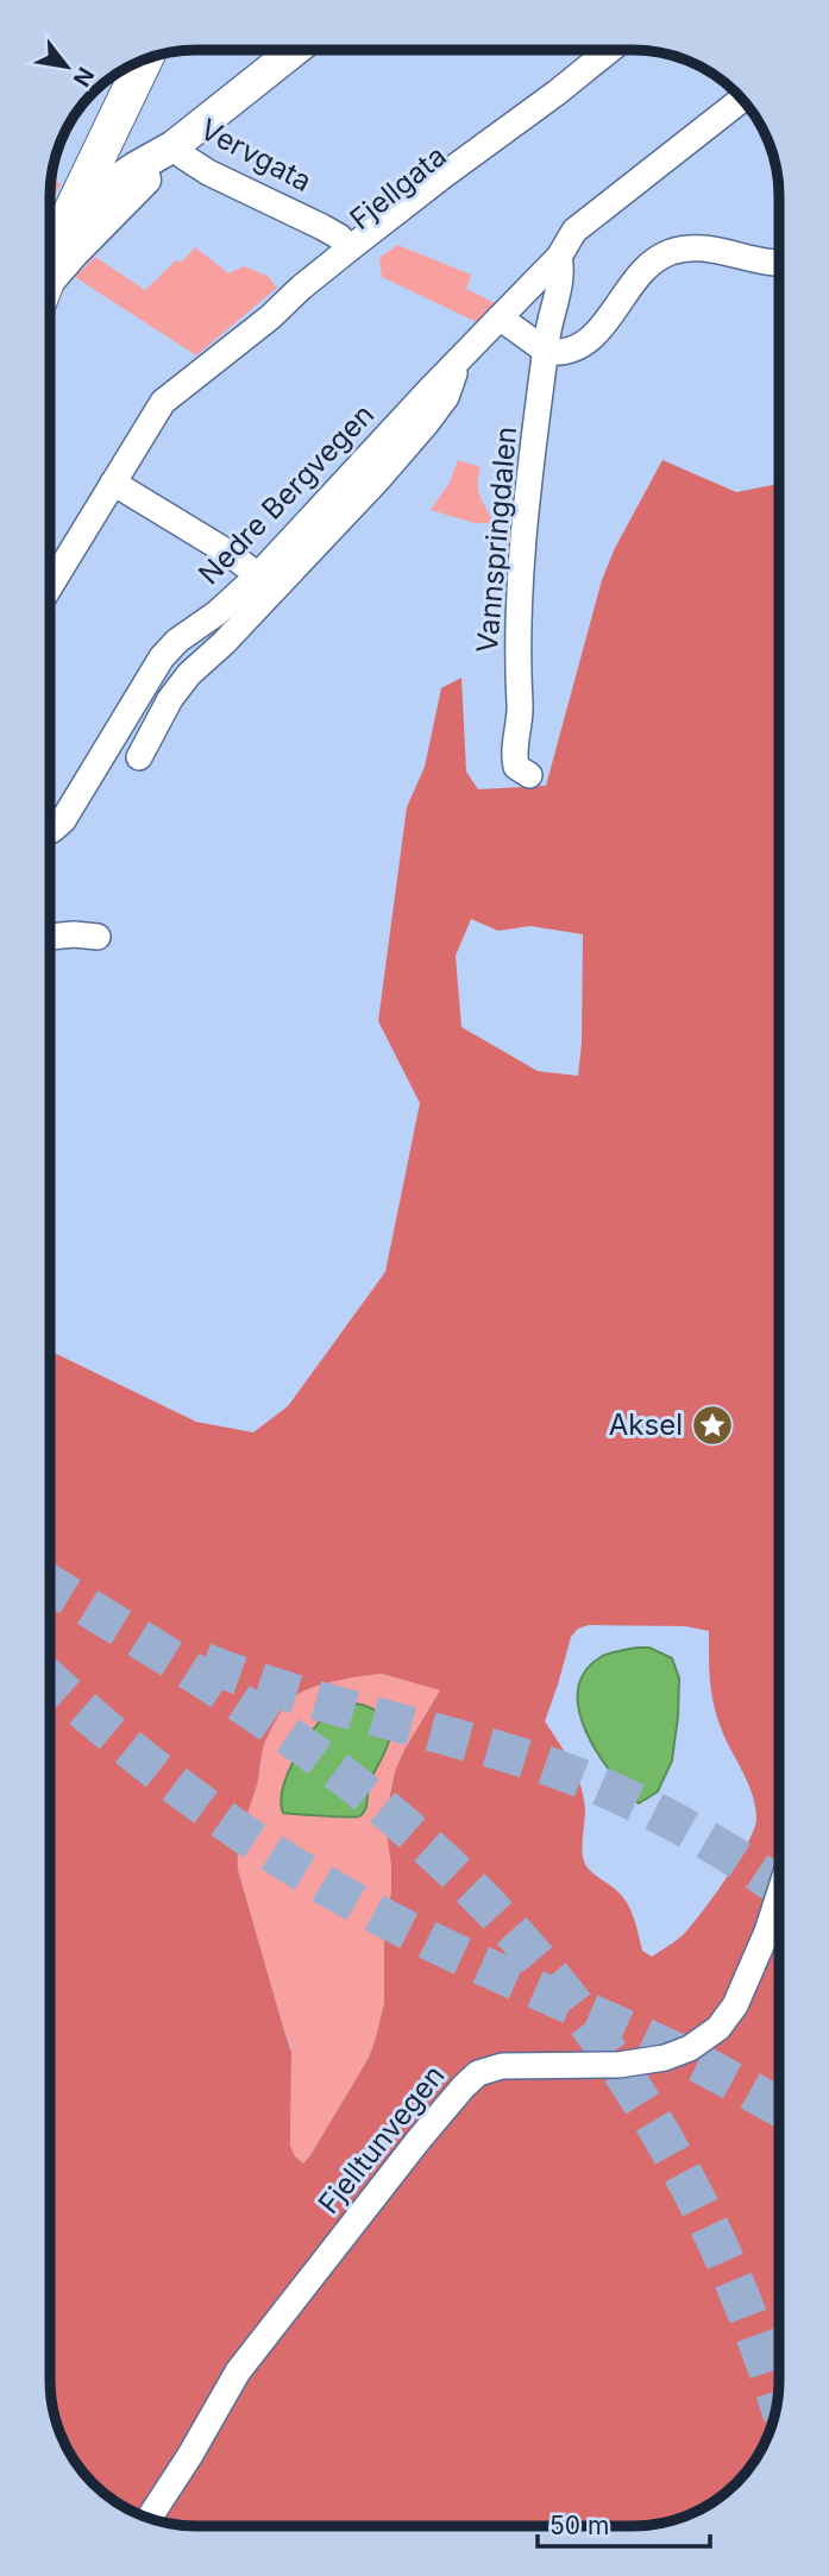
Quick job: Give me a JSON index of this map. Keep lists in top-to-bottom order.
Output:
{
  "streets": {
    "street": [
      "Vervgata",
      "Fjellgata",
      "Nedre Bergvegen",
      "Vannspringdalen",
      "Fjelltunvegen"
    ]
  },
  "crossings": [
    ["Vervgata", "Fjellgata"],
    ["Nedre Bergvegen", "Vannspringdalen"]
  ],
  "places": {
    "place": ["Aksel"]
  },
  "scale_bar": "50 m",
  "north": "bottom right"
}
